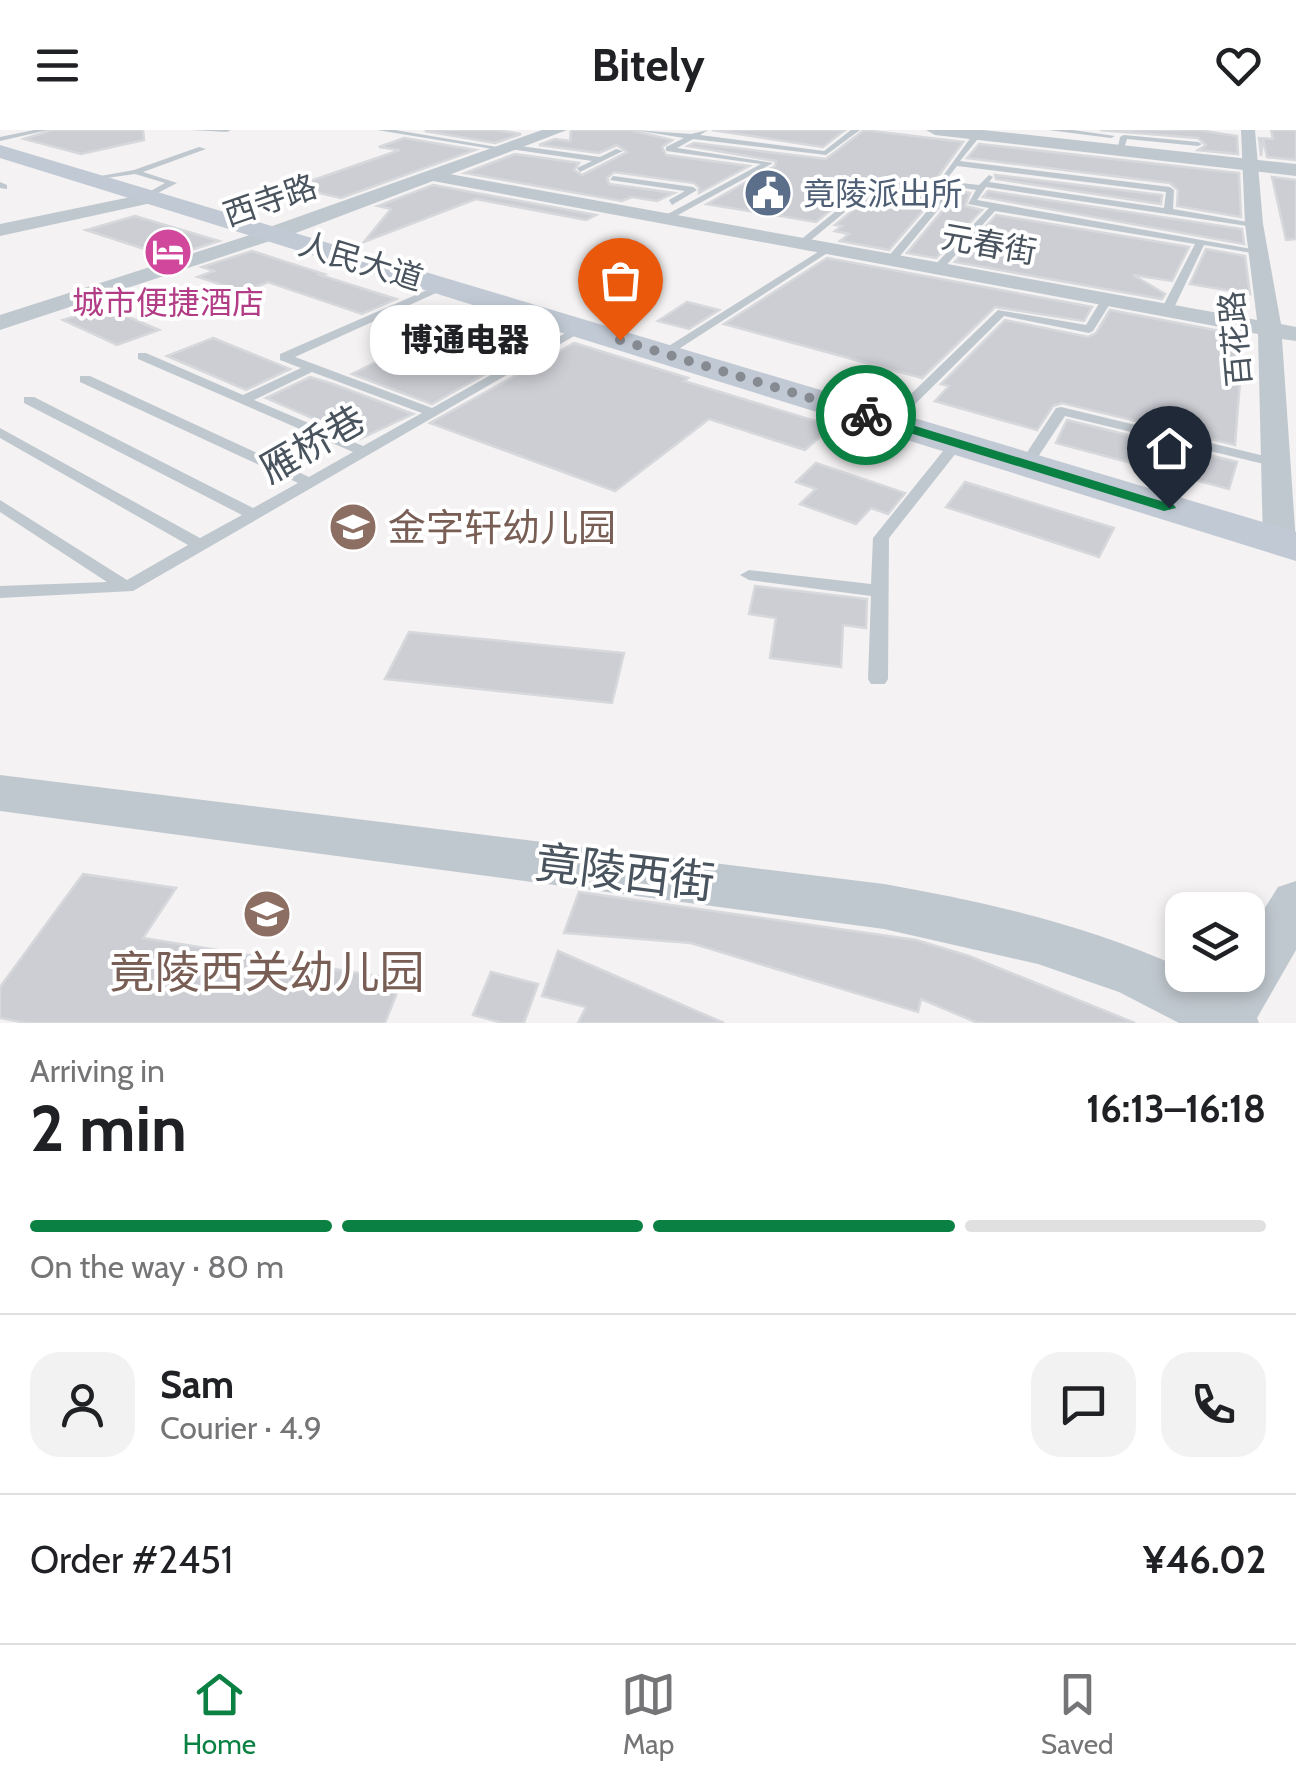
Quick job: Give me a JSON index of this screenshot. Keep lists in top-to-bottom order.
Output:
{
  "streets": {
    "main road": ["人民大道"],
    "street": [
      "西寺路",
      "元春街",
      "百花路",
      "竟陵西街"
    ],
    "lane": ["雁桥巷"]
  },
  "crossings": [
    ["西寺路", "元春街"],
    ["西寺路", "人民大道"],
    ["元春街", "百花路"],
    ["人民大道", "百花路"],
    ["人民大道", "雁桥巷"]
  ],
  "places": {
    "public building": ["竟陵派出所"],
    "hotel": ["城市便捷酒店"],
    "other": ["博通电器"],
    "school or university": ["金字轩幼儿园", "竟陵西关幼儿园"]
  },
  "page": {
    "header": "Bitely",
    "bubble": "博通电器",
    "heading": ["2 min", "Arriving in", "16:13–16:18"],
    "panel": [
      "Sam",
      "Courier · 4.9",
      "Order #2451",
      "¥46.02"
    ],
    "bar": "On the way · 80 m",
    "tabs": ["Home", "Map", "Saved"]
  }
}
